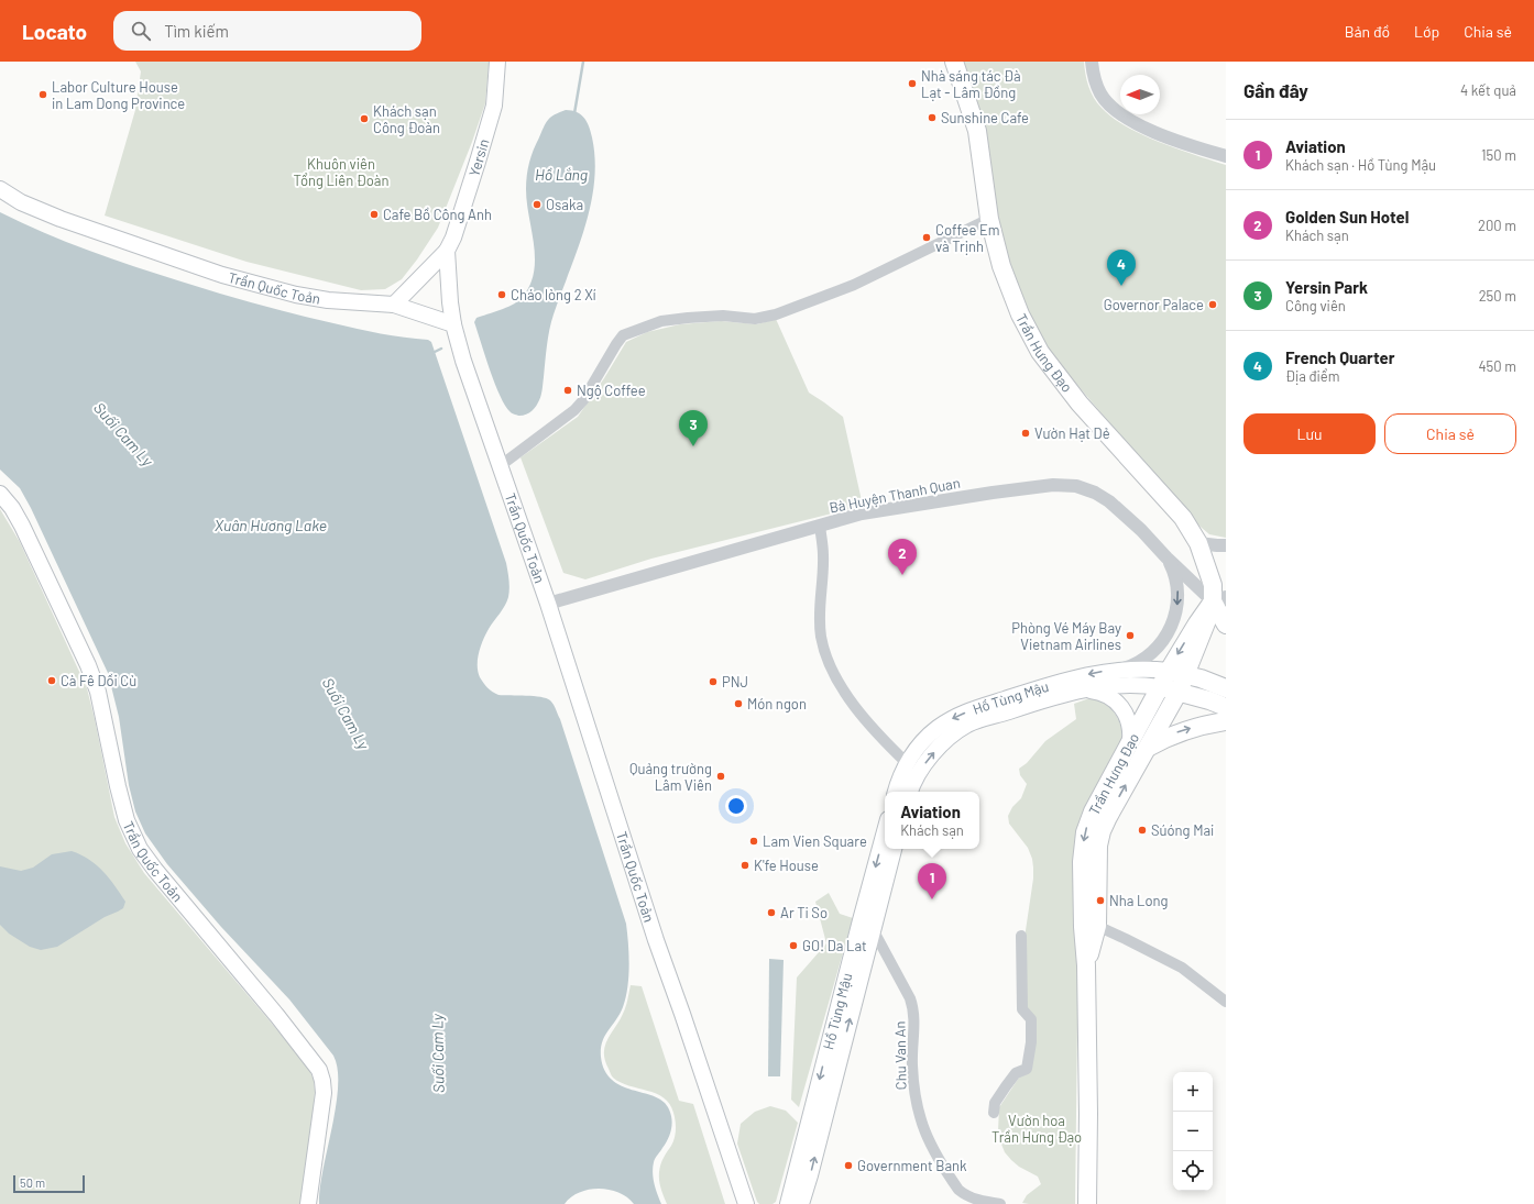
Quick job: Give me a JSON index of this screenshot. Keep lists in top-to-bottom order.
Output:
{
  "streets": {
    "main road": [
      "Yersin",
      "Trần Quốc Toản",
      "Trần Hưng Đạo",
      "Hồ Tùng Mậu"
    ],
    "street": ["Bà Huyện Thanh Quan", "Chu Van An"]
  },
  "crossings": [
    ["Yersin", "Trần Quốc Toản"],
    ["Trần Quốc Toản", "Bà Huyện Thanh Quan"],
    ["Trần Hưng Đạo", "Bà Huyện Thanh Quan"],
    ["Trần Hưng Đạo", "Hồ Tùng Mậu"],
    ["Hồ Tùng Mậu", "Chu Van An"]
  ],
  "water": ["Hồ Lắng", "Suối Cam Ly", "Xuân Hương Lake"],
  "parks": ["Khuôn viên Tổng Liên Đoàn", "Vườn hoa Trần Hưng Đạo"],
  "places": [
    "Nhà sáng tác Đà Lạt - Lâm Đồng",
    "Labor Culture House in Lam Dong Province",
    "Sunshine Cafe",
    "Khách sạn Công Đoàn",
    "Osaka",
    "Cafe Bồ Công Anh",
    "Coffee Em và Trịnh",
    "Cháo lòng 2 Xí",
    "Governor Palace",
    "Ngộ Coffee",
    "Vườn Hạt Dẻ",
    "Phòng Vé Máy Bay Vietnam Airlines",
    "Cà Fê Dồi Cù",
    "PNJ",
    "Món ngon",
    "Quảng trường Lâm Viên",
    "Súóng Mai",
    "Lam Vien Square",
    "K'fe House",
    "Nha Long",
    "Ar Ti So",
    "GO! Da Lat",
    "Government Bank"
  ],
  "scale_bar": "50 m",
  "north": "left",
  "page": {
    "header": "Locato",
    "search": "Tìm kiếm",
    "nav": ["Bản đồ", "Lớp", "Chia sẻ"],
    "heading": ["Gần đây", "4 kết quả"],
    "list": [
      {
        "mark": "1",
        "name": "Aviation",
        "note": "Khách sạn · Hồ Tùng Mậu",
        "value": "150 m"
      },
      {
        "mark": "2",
        "name": "Golden Sun Hotel",
        "note": "Khách sạn",
        "value": "200 m"
      },
      {
        "mark": "3",
        "name": "Yersin Park",
        "note": "Công viên",
        "value": "250 m"
      },
      {
        "mark": "4",
        "name": "French Quarter",
        "note": "Địa điểm",
        "value": "450 m"
      }
    ],
    "pins": [
      "4",
      "3",
      "2",
      "1"
    ],
    "buttons": ["Lưu", "Chia sẻ"],
    "popup": ["Aviation", "Khách sạn"],
    "map_buttons": ["+", "−"],
    "scale": "50 m"
  }
}
